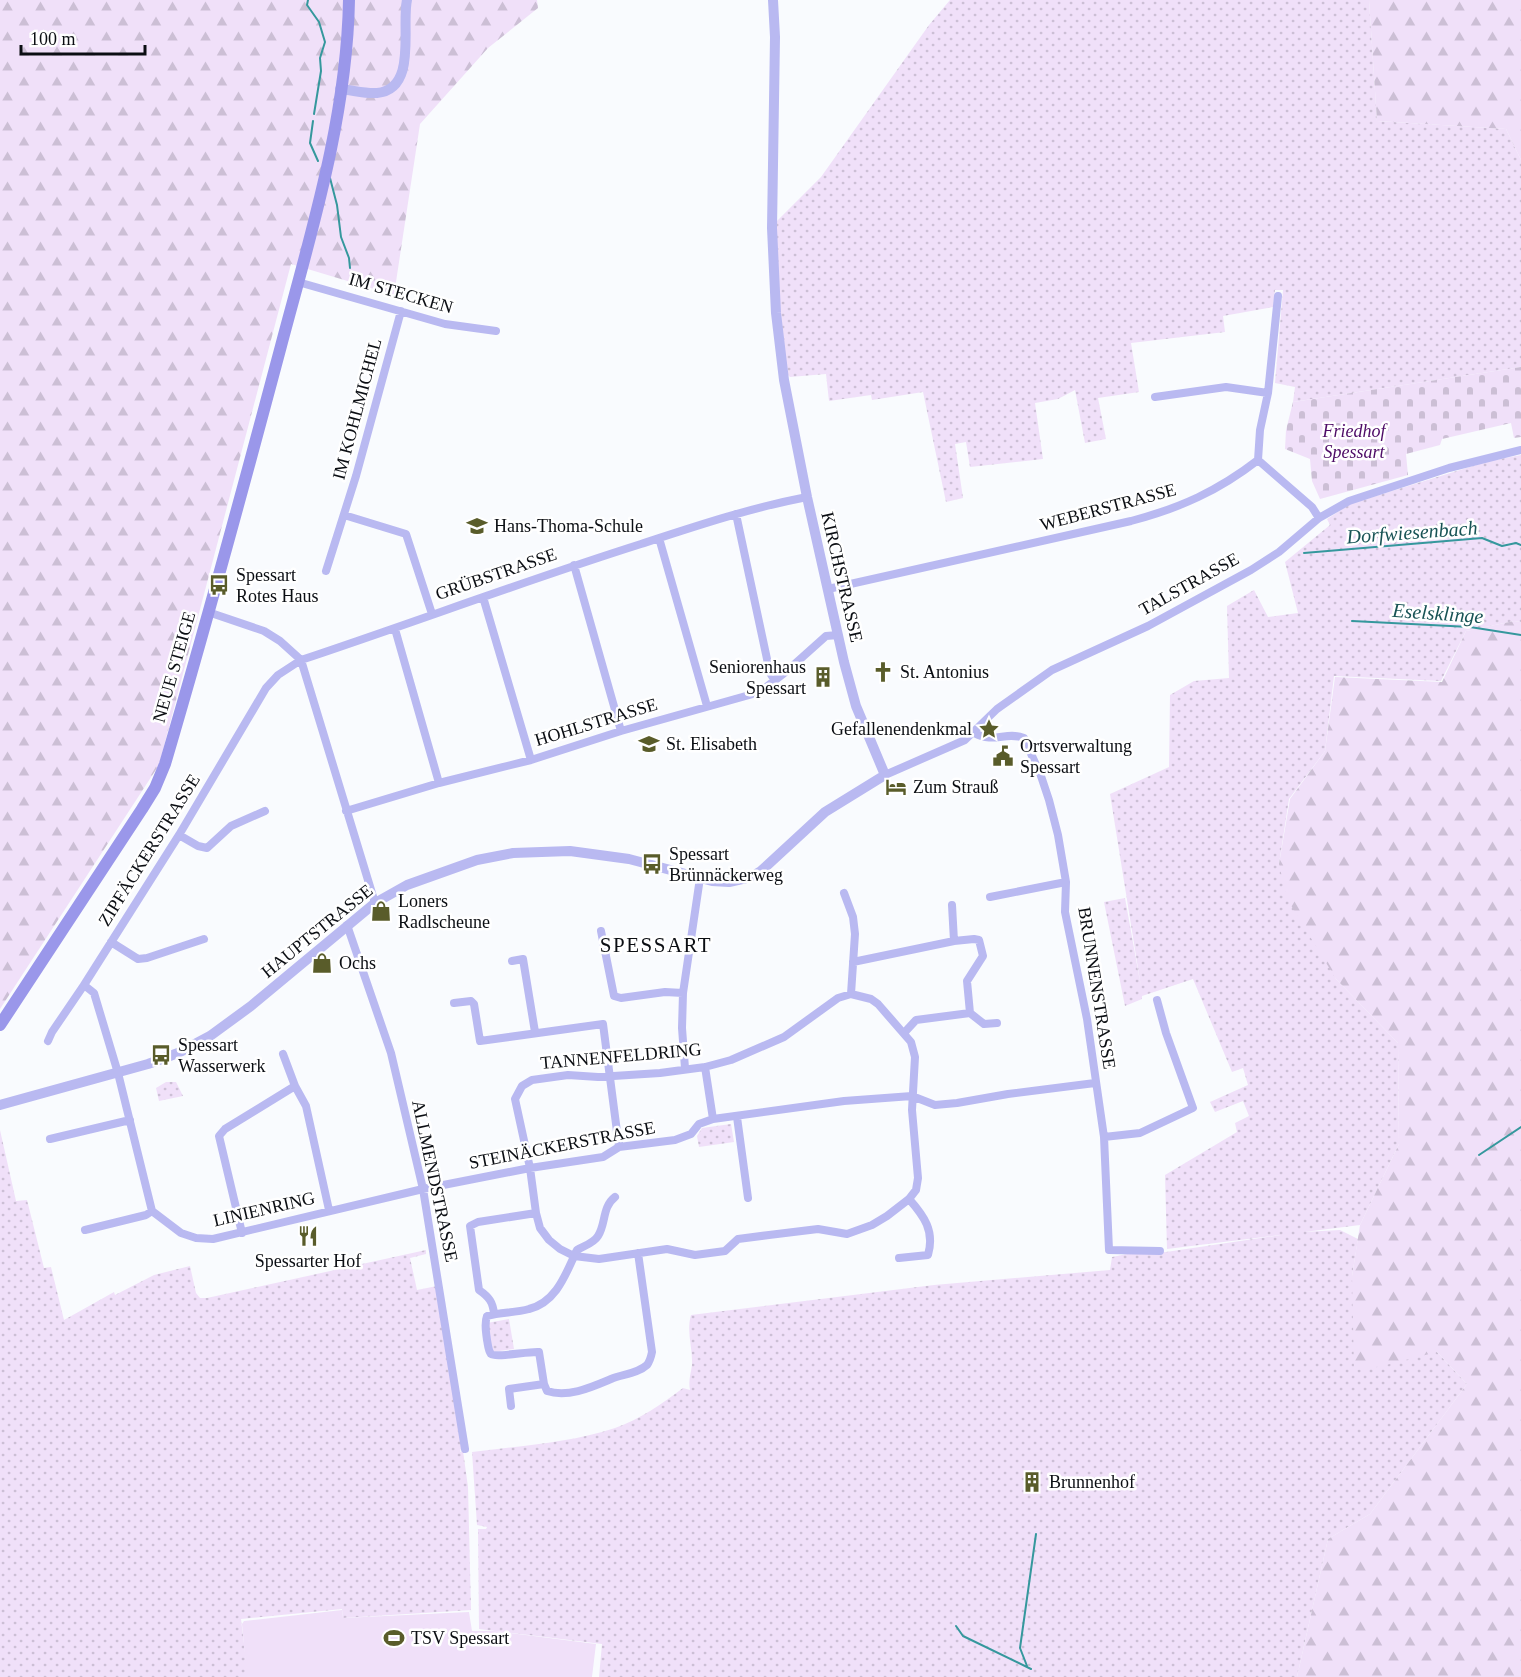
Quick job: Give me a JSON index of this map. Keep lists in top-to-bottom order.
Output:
{
  "streets": {
    "main road": ["NEUE STEIGE"],
    "street": [
      "IM STECKEN",
      "IM KOHLMICHEL",
      "WEBERSTRASSE",
      "GRÜBSTRASSE",
      "KIRCHSTRASSE",
      "TALSTRASSE",
      "HOHLSTRASSE",
      "ZIPFÄCKERSTRASSE",
      "HAUPTSTRASSE",
      "BRUNNENSTRASSE",
      "TANNENFELDRING",
      "STEINÄCKERSTRASSE",
      "ALLMENDSTRASSE",
      "LINIENRING"
    ]
  },
  "crossings": [
    ["IM STECKEN", "IM KOHLMICHEL"],
    ["IM STECKEN", "NEUE STEIGE"],
    ["WEBERSTRASSE", "KIRCHSTRASSE"],
    ["GRÜBSTRASSE", "KIRCHSTRASSE"],
    ["GRÜBSTRASSE", "ZIPFÄCKERSTRASSE"],
    ["KIRCHSTRASSE", "TALSTRASSE"],
    ["KIRCHSTRASSE", "HOHLSTRASSE"],
    ["KIRCHSTRASSE", "HAUPTSTRASSE"],
    ["TALSTRASSE", "HAUPTSTRASSE"],
    ["TALSTRASSE", "BRUNNENSTRASSE"],
    ["HAUPTSTRASSE", "ALLMENDSTRASSE"],
    ["BRUNNENSTRASSE", "STEINÄCKERSTRASSE"],
    ["TANNENFELDRING", "STEINÄCKERSTRASSE"],
    ["STEINÄCKERSTRASSE", "ALLMENDSTRASSE"],
    ["STEINÄCKERSTRASSE", "LINIENRING"],
    ["ALLMENDSTRASSE", "LINIENRING"]
  ],
  "districts": ["SPESSART"],
  "water": ["Dorfwiesenbach", "Eselsklinge"],
  "parks": ["Friedhof Spessart"],
  "places": {
    "school or university": ["Hans-Thoma-Schule", "St. Elisabeth"],
    "bus stop": ["Spessart Rotes Haus", "Spessart Brünnäckerweg", "Spessart Wasserwerk"],
    "church": ["St. Antonius"],
    "building": ["Seniorenhaus Spessart", "Brunnenhof"],
    "place": ["Gefallenendenkmal"],
    "public building": ["Ortsverwaltung Spessart"],
    "hotel": ["Zum Strauß"],
    "shop": ["Loners Radlscheune", "Ochs"],
    "restaurant": ["Spessarter Hof"],
    "sports": ["TSV Spessart"]
  },
  "scale_bar": "100 m"
}
